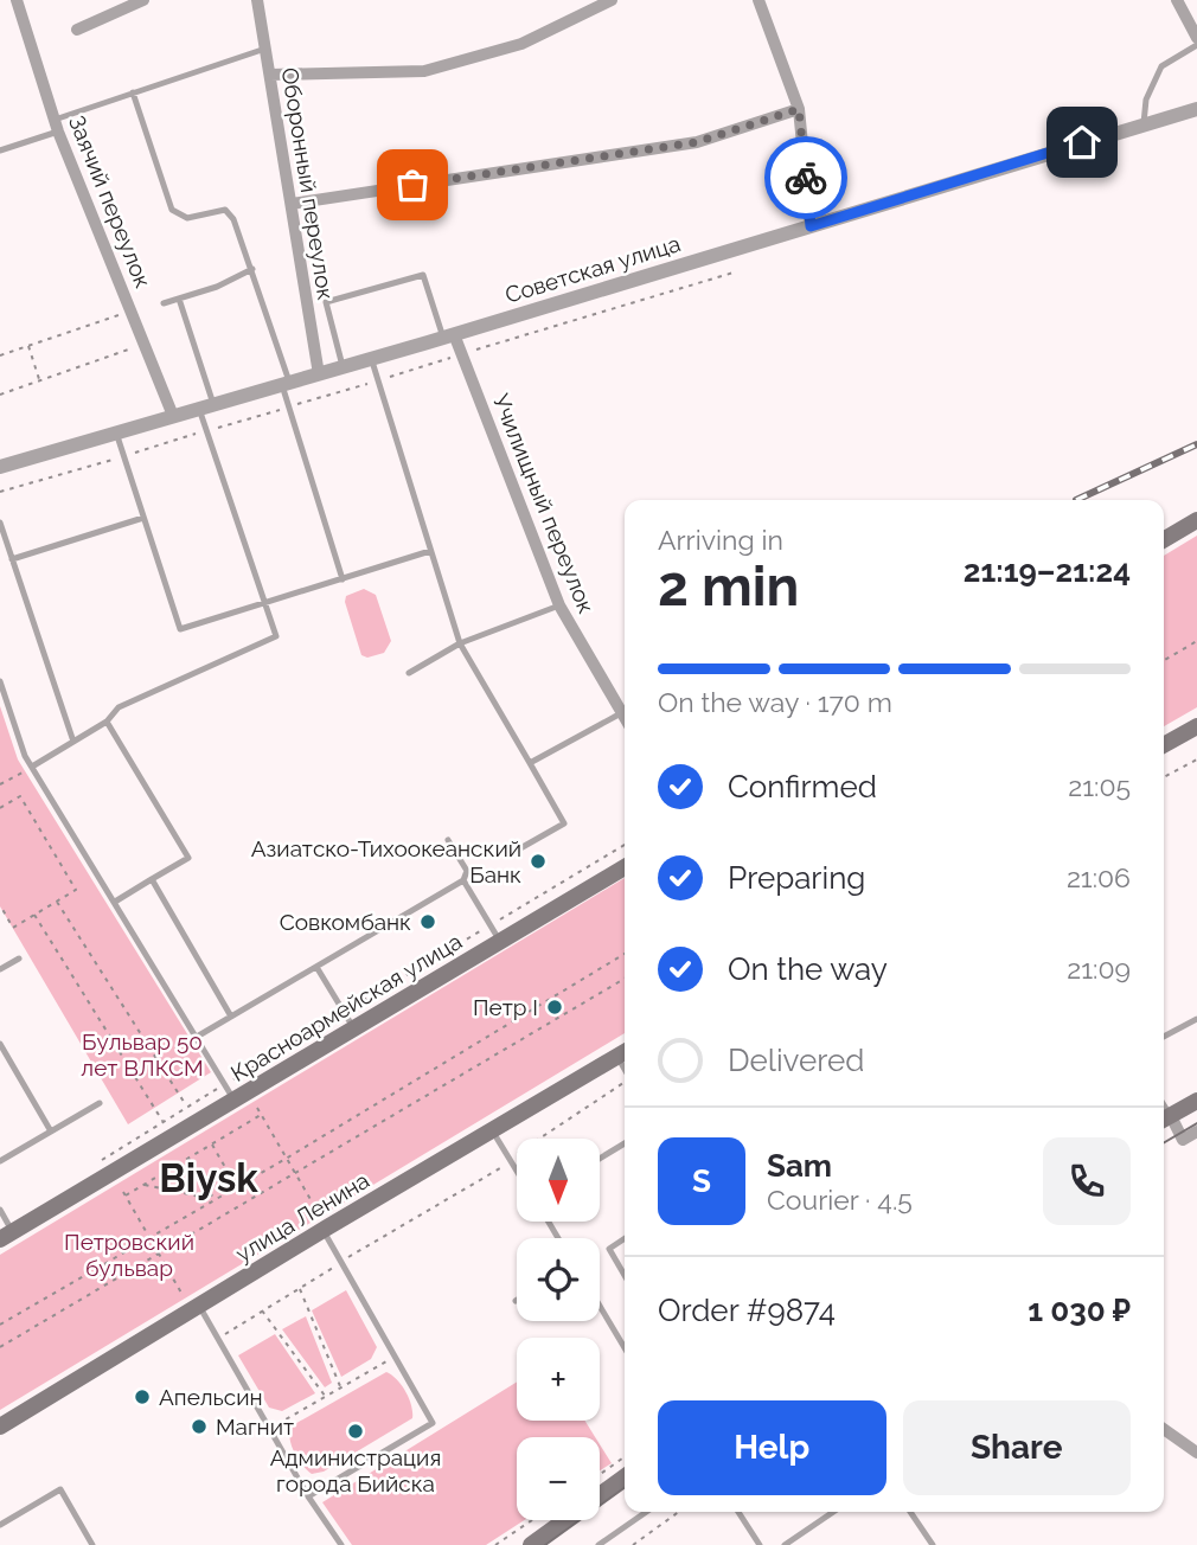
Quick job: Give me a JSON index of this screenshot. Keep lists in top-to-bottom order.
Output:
{
  "streets": {
    "main road": ["Красноармейская улица", "улица Ленина"],
    "street": [
      "Оборонный переулок",
      "Заячий переулок",
      "Советская улица",
      "Училищный переулок"
    ]
  },
  "crossings": [
    ["Оборонный переулок", "Советская улица"],
    ["Заячий переулок", "Советская улица"],
    ["Советская улица", "Училищный переулок"]
  ],
  "districts": ["Biysk"],
  "parks": ["Бульвар 50 лет ВЛКСМ", "Петровский бульвар"],
  "places": [
    "Азиатско-Тихоокеанский Банк",
    "Совкомбанк",
    "Петр I",
    "Апельсин",
    "Магнит",
    "Администрация города Бийска"
  ],
  "north": "bottom",
  "page": {
    "heading": ["2 min", "Arriving in", "21:19–21:24"],
    "panel": [
      "Sam",
      "Courier · 4.5",
      "Order #9874",
      "1 030 ₽"
    ],
    "bar": "On the way · 170 m",
    "list": [
      ["Confirmed", "21:05"],
      ["Preparing", "21:06"],
      ["On the way", "21:09"],
      "Delivered"
    ],
    "round": "S",
    "map_buttons": ["+", "−"],
    "buttons": ["Help", "Share"]
  }
}
